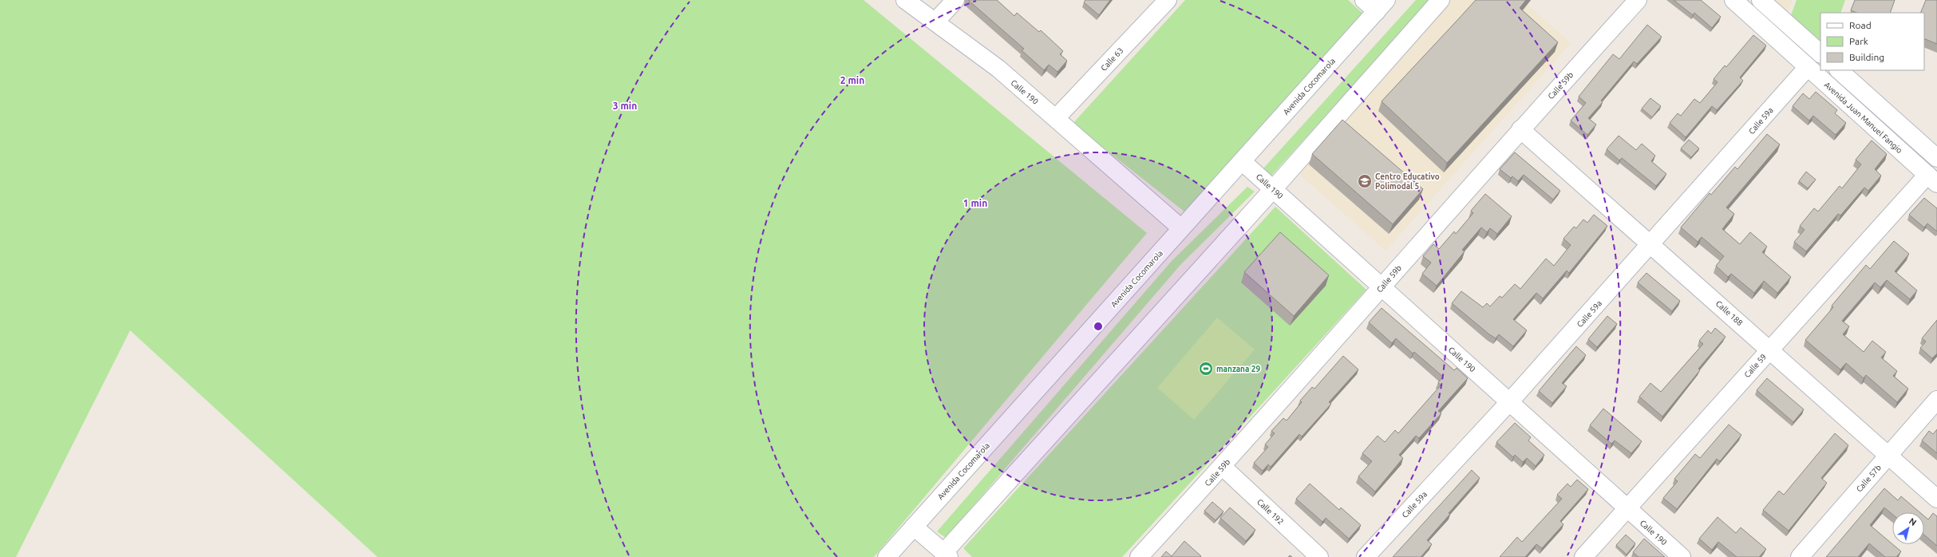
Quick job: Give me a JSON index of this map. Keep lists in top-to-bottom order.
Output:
{
  "streets": {
    "street": [
      "Calle 63",
      "Calle 59b",
      "Avenida Cocomarola",
      "Calle 190",
      "Avenida Juan Manuel Fangio",
      "Calle 59a",
      "Calle 188",
      "Calle 59",
      "Calle 57b",
      "Calle 192"
    ]
  },
  "crossings": [
    ["Calle 63", "Calle 190"],
    ["Calle 59b", "Calle 190"],
    ["Calle 59b", "Calle 188"],
    ["Calle 59b", "Calle 192"],
    ["Avenida Cocomarola", "Calle 190"],
    ["Calle 190", "Calle 59a"],
    ["Calle 190", "Calle 59"],
    ["Avenida Juan Manuel Fangio", "Calle 59a"],
    ["Avenida Juan Manuel Fangio", "Calle 59"],
    ["Calle 59a", "Calle 188"],
    ["Calle 188", "Calle 59"],
    ["Calle 188", "Calle 57b"]
  ],
  "places": {
    "school or university": ["Centro Educativo Polimodal 5"],
    "sports": ["manzana 29"]
  },
  "legend": ["Road", "Park", "Building"],
  "north": "top right",
  "rings": ["2 min", "3 min", "1 min"]
}
